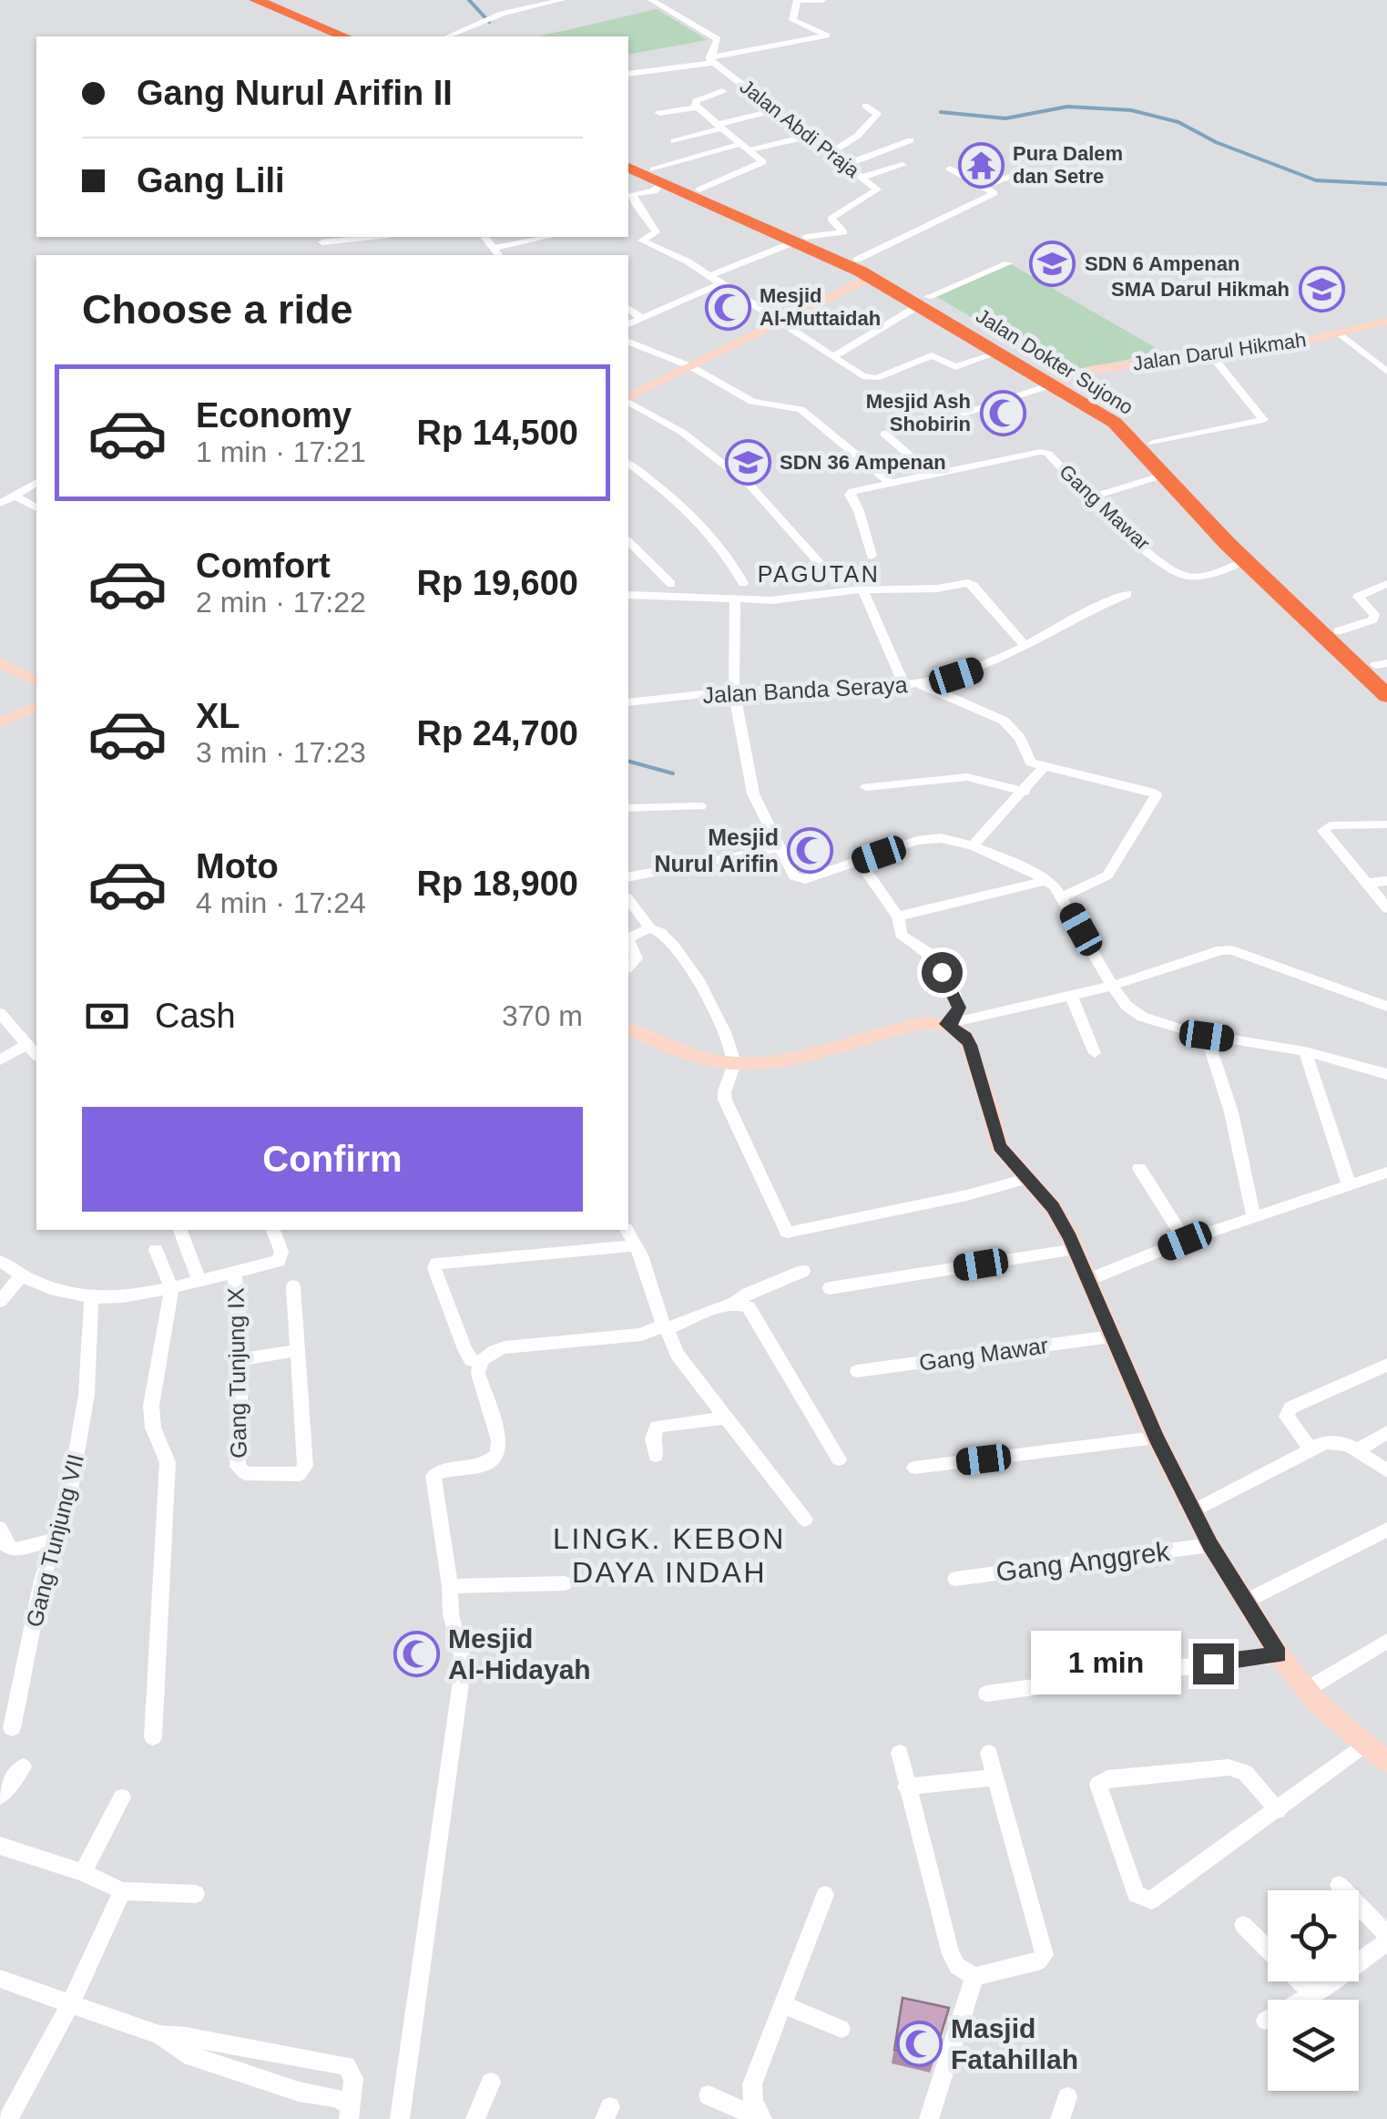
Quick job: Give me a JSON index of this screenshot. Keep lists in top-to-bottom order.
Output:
{
  "streets": {
    "highway": ["Jalan Dokter Sujono"],
    "street": [
      "Jalan Abdi Praja",
      "Jalan Darul Hikmah",
      "Gang Mawar",
      "Jalan Banda Seraya",
      "Gang Tunjung IX",
      "Gang Tunjung VII",
      "Gang Anggrek"
    ]
  },
  "crossings": [
    ["Jalan Abdi Praja", "Jalan Dokter Sujono"],
    ["Jalan Darul Hikmah", "Jalan Dokter Sujono"],
    ["Jalan Dokter Sujono", "Gang Mawar"]
  ],
  "districts": ["PAGUTAN", "LINGK. KEBON DAYA INDAH"],
  "places": {
    "temple": ["Pura Dalem dan Setre"],
    "school or university": ["SDN 6 Ampenan", "SMA Darul Hikmah", "SDN 36 Ampenan"],
    "mosque": [
      "Mesjid Al-Muttaidah",
      "Mesjid Ash Shobirin",
      "Mesjid Nurul Arifin",
      "Mesjid Al-Hidayah",
      "Masjid Fatahillah"
    ]
  },
  "page": {
    "banner": ["Gang Nurul Arifin II", "Gang Lili"],
    "heading": "Choose a ride",
    "list": [
      {
        "name": "Economy",
        "note": "1 min · 17:21",
        "value": "Rp 14,500"
      },
      {
        "name": "Comfort",
        "note": "2 min · 17:22",
        "value": "Rp 19,600"
      },
      {
        "name": "XL",
        "note": "3 min · 17:23",
        "value": "Rp 24,700"
      },
      {
        "name": "Moto",
        "note": "4 min · 17:24",
        "value": "Rp 18,900"
      }
    ],
    "pay": ["Cash", "370 m"],
    "buttons": "Confirm",
    "bubble": "1 min"
  }
}
